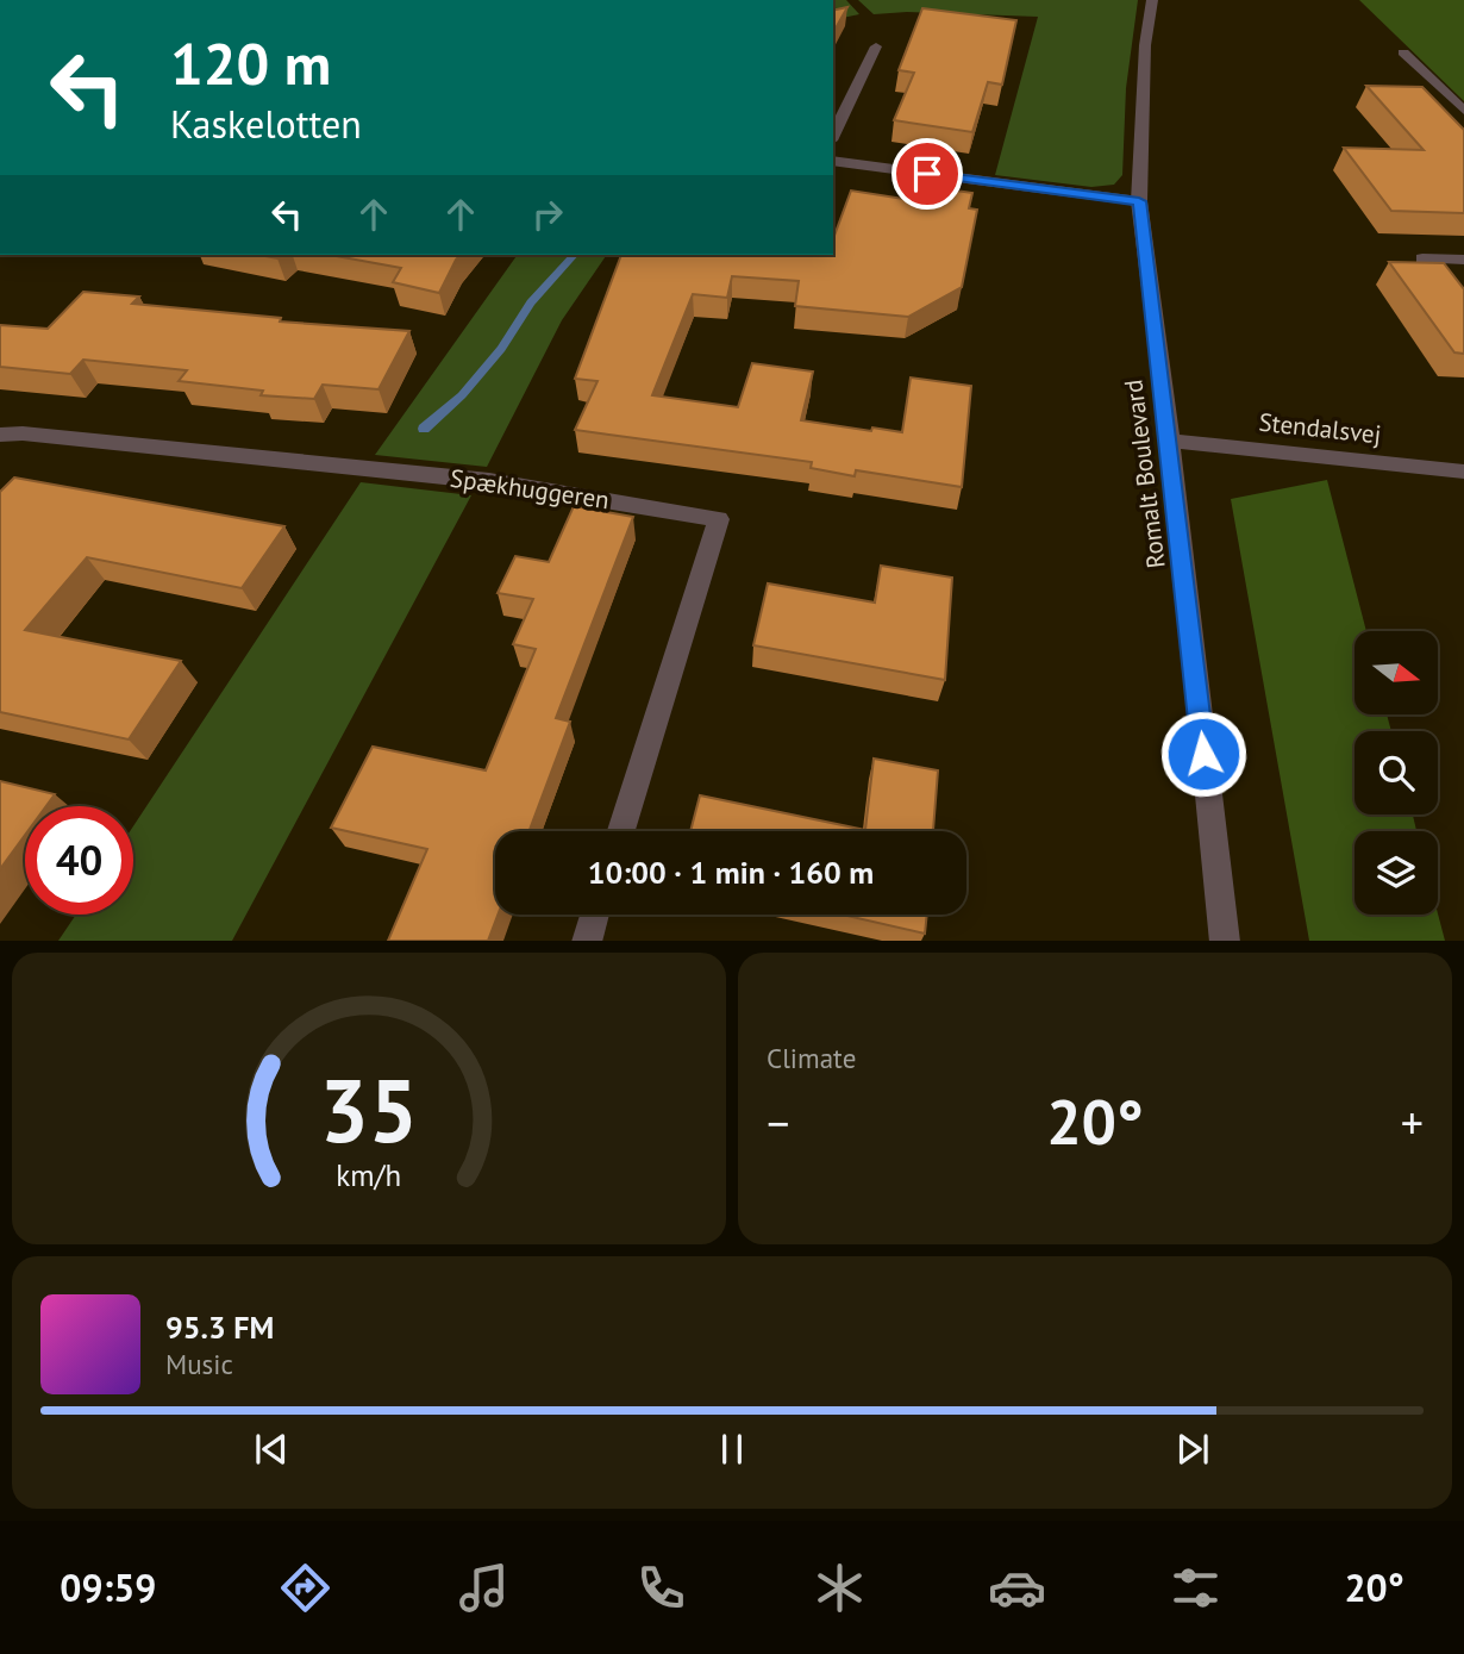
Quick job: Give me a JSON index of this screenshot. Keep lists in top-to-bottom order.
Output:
{
  "streets": {
    "street": ["Stendalsvej", "Romalt Boulevard", "Spækhuggeren"]
  },
  "crossings": [
    ["Stendalsvej", "Romalt Boulevard"]
  ],
  "north": "right",
  "page": {
    "turn": ["120 m", "Kaskelotten"],
    "limit": "40",
    "trip": "10:00 · 1 min · 160 m",
    "tile": "Climate",
    "heat": ["−", "20°", "+"],
    "song": ["95.3 FM", "Music"],
    "tabs": ["09:59", "20°"],
    "gauge": ["35", "km/h"]
  }
}
